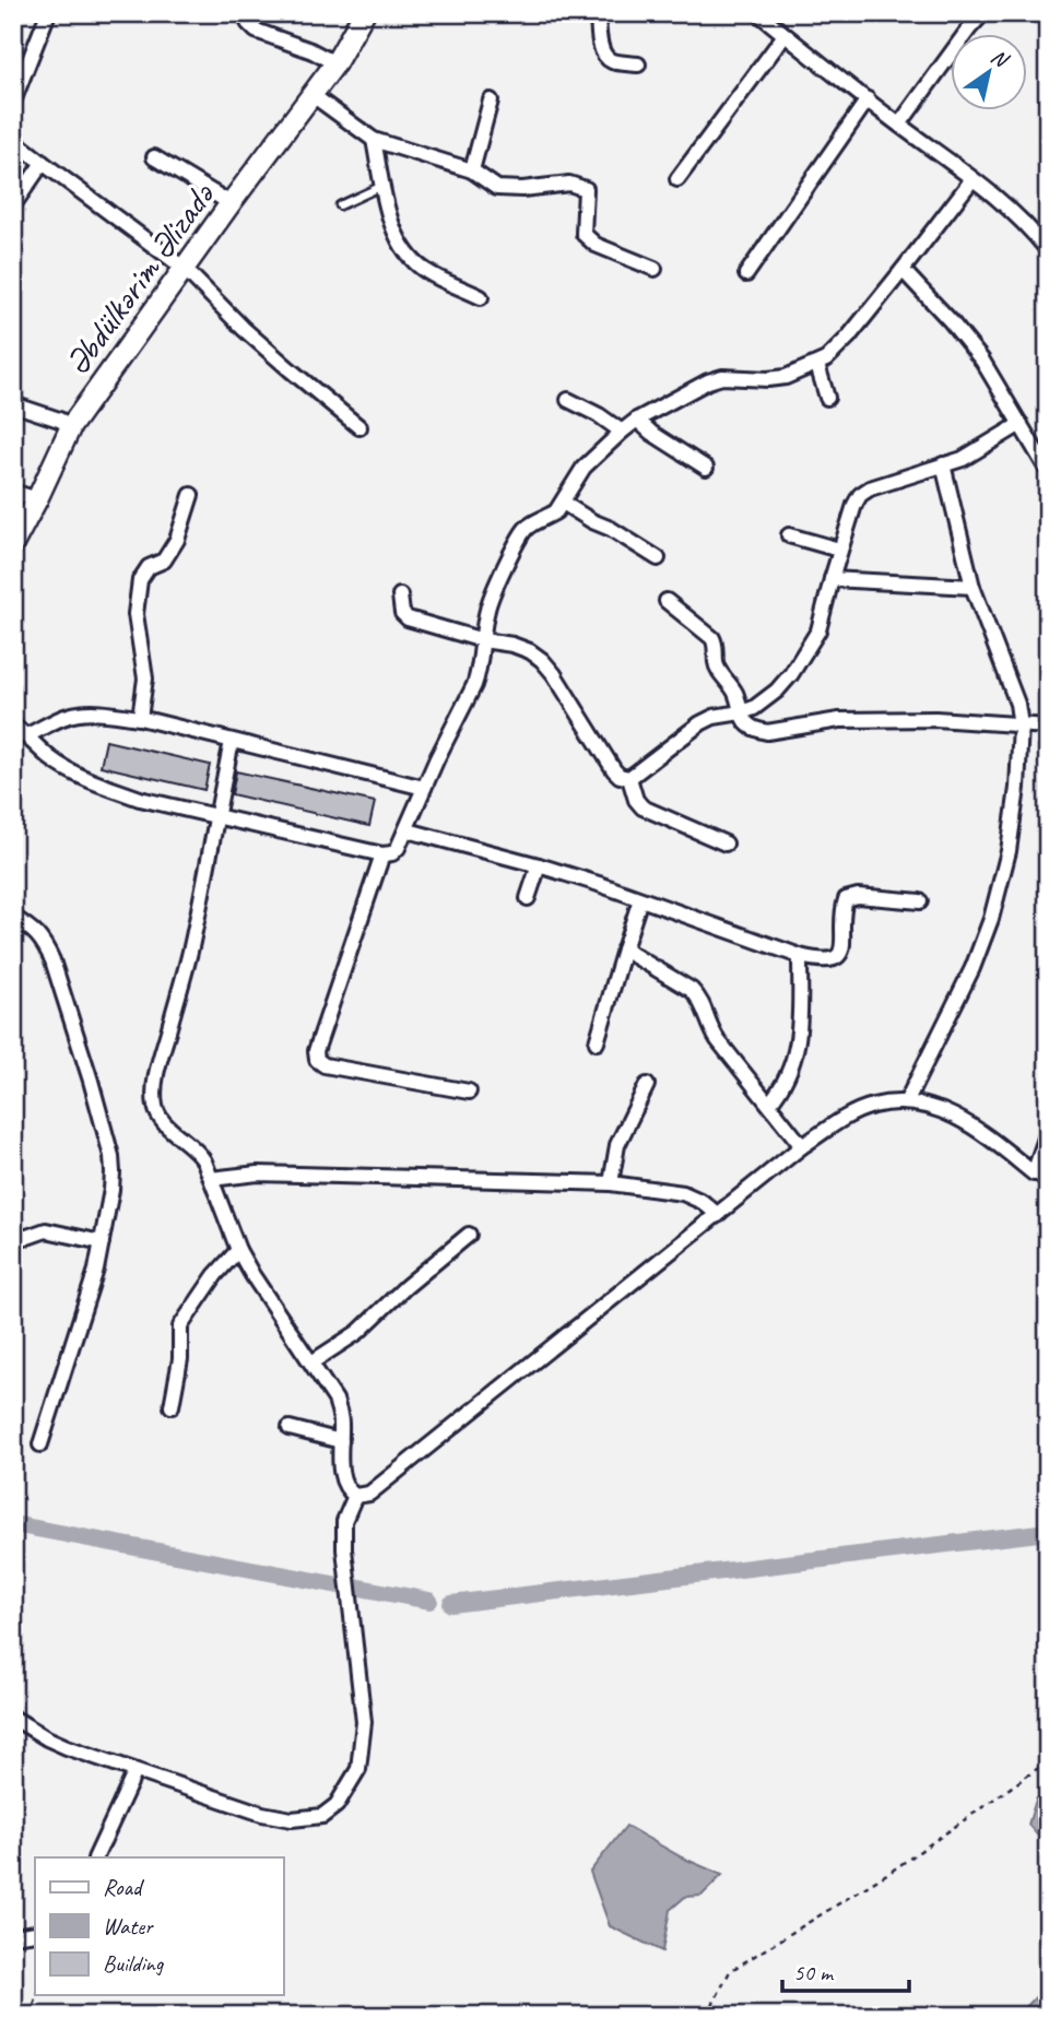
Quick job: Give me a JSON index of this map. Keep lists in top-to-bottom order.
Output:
{
  "streets": {
    "street": ["Əbdülkərim Əlizadə"]
  },
  "legend": ["Road", "Water", "Building"],
  "scale_bar": "50 m",
  "north": "top right"
}
